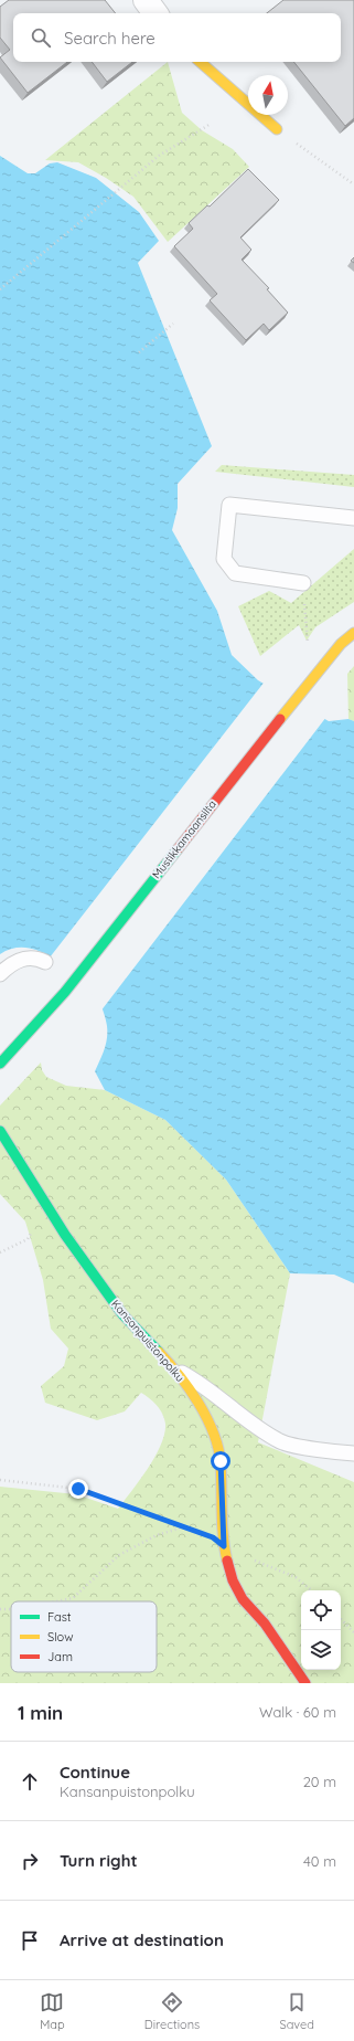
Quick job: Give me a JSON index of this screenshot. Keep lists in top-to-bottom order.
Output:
{
  "streets": {
    "street": ["Mustikkamaansilta", "Kansanpuistonpolku"]
  },
  "legend": ["Fast", "Slow", "Jam"],
  "north": "top",
  "page": {
    "search": "Search here",
    "heading": ["1 min", "Walk · 60 m"],
    "list": [
      ["Continue", "Kansanpuistonpolku", "20 m"],
      ["Turn right", "40 m"],
      "Arrive at destination"
    ],
    "nav": ["Map", "Directions", "Saved"]
  }
}
